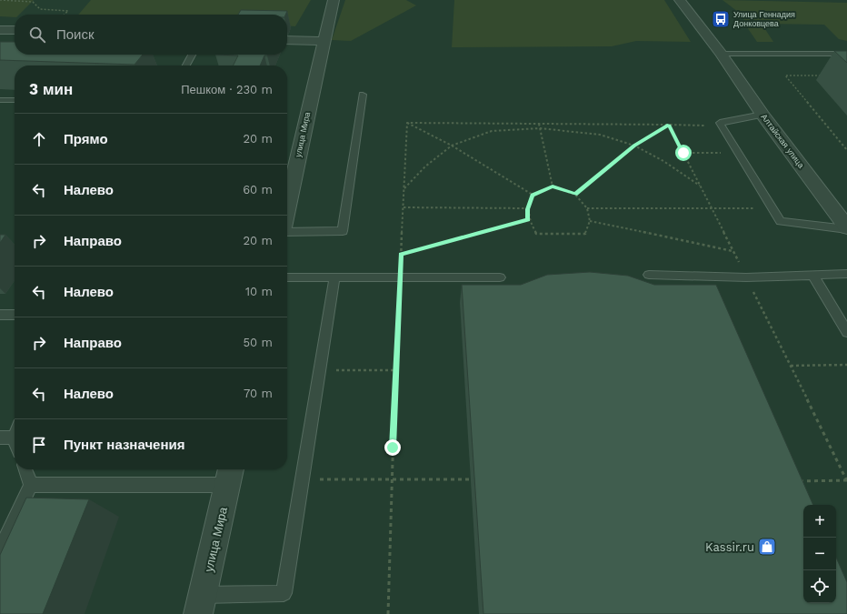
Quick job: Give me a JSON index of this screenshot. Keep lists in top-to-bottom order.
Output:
{
  "streets": {
    "street": ["улица Мира", "Алтайская улица"]
  },
  "places": {
    "bus stop": ["Улица Геннадия Донковцева"],
    "shop": ["Kassir.ru"]
  },
  "page": {
    "search": "Поиск",
    "heading": ["3 мин", "Пешком · 230 m"],
    "list": [
      ["Прямо", "20 m"],
      ["Налево", "60 m"],
      ["Направо", "20 m"],
      ["Налево", "10 m"],
      ["Направо", "50 m"],
      ["Налево", "70 m"],
      "Пункт назначения"
    ],
    "map_buttons": ["+", "−"]
  }
}
